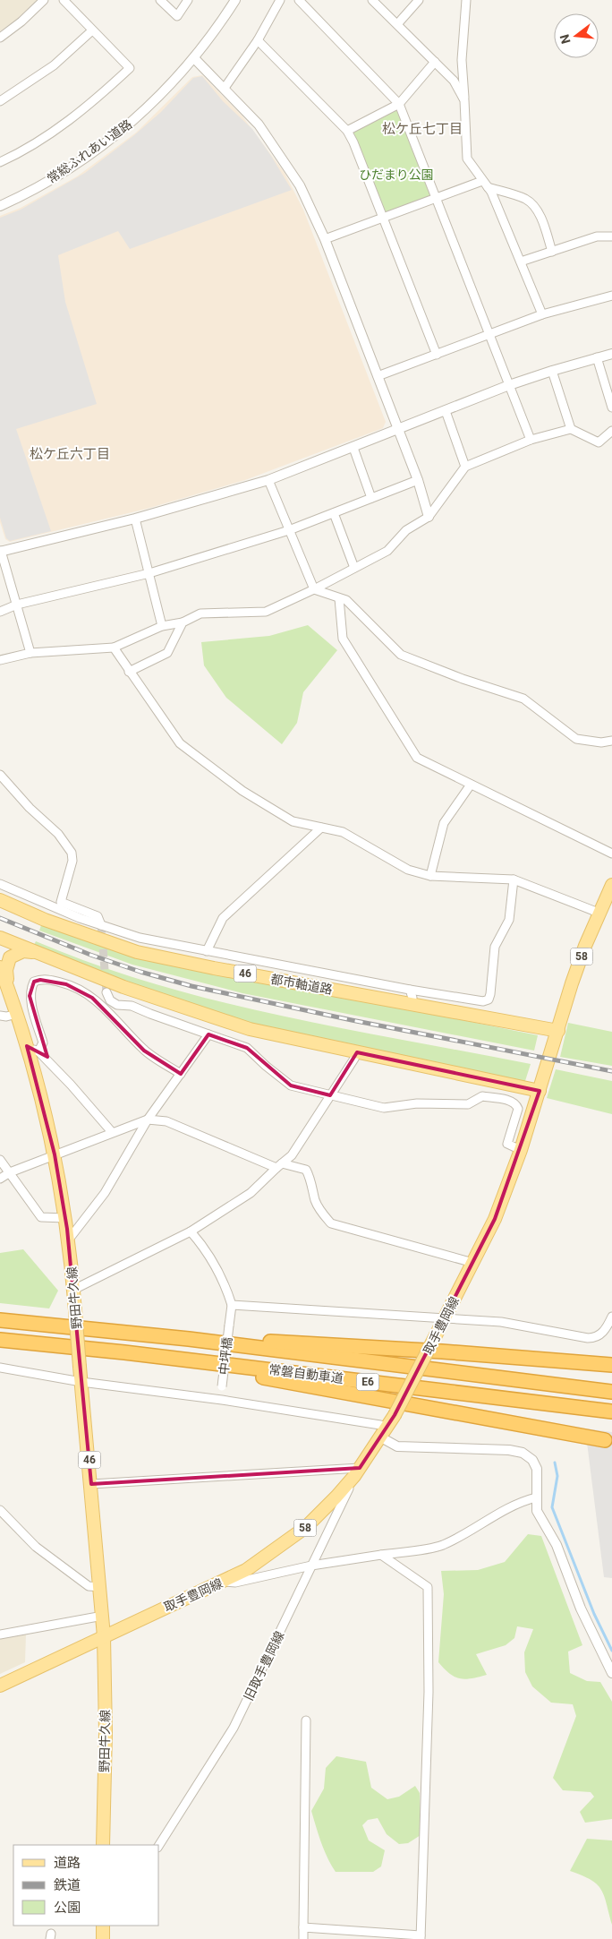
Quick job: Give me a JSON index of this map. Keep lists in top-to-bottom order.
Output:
{
  "streets": {
    "highway": ["常磐自動車道", "E6"],
    "main road": [
      "58",
      "46",
      "都市軸道路",
      "野田牛久線",
      "取手豊岡線"
    ],
    "street": ["常総ふれあい道路", "中坪橋", "旧取手豊岡線"]
  },
  "crossings": [
    ["都市軸道路", "取手豊岡線"],
    ["野田牛久線", "取手豊岡線"],
    ["取手豊岡線", "旧取手豊岡線"]
  ],
  "districts": ["松ケ丘七丁目", "松ケ丘六丁目"],
  "parks": ["ひだまり公園"],
  "legend": ["道路", "鉄道", "公園"],
  "north": "left"
}
